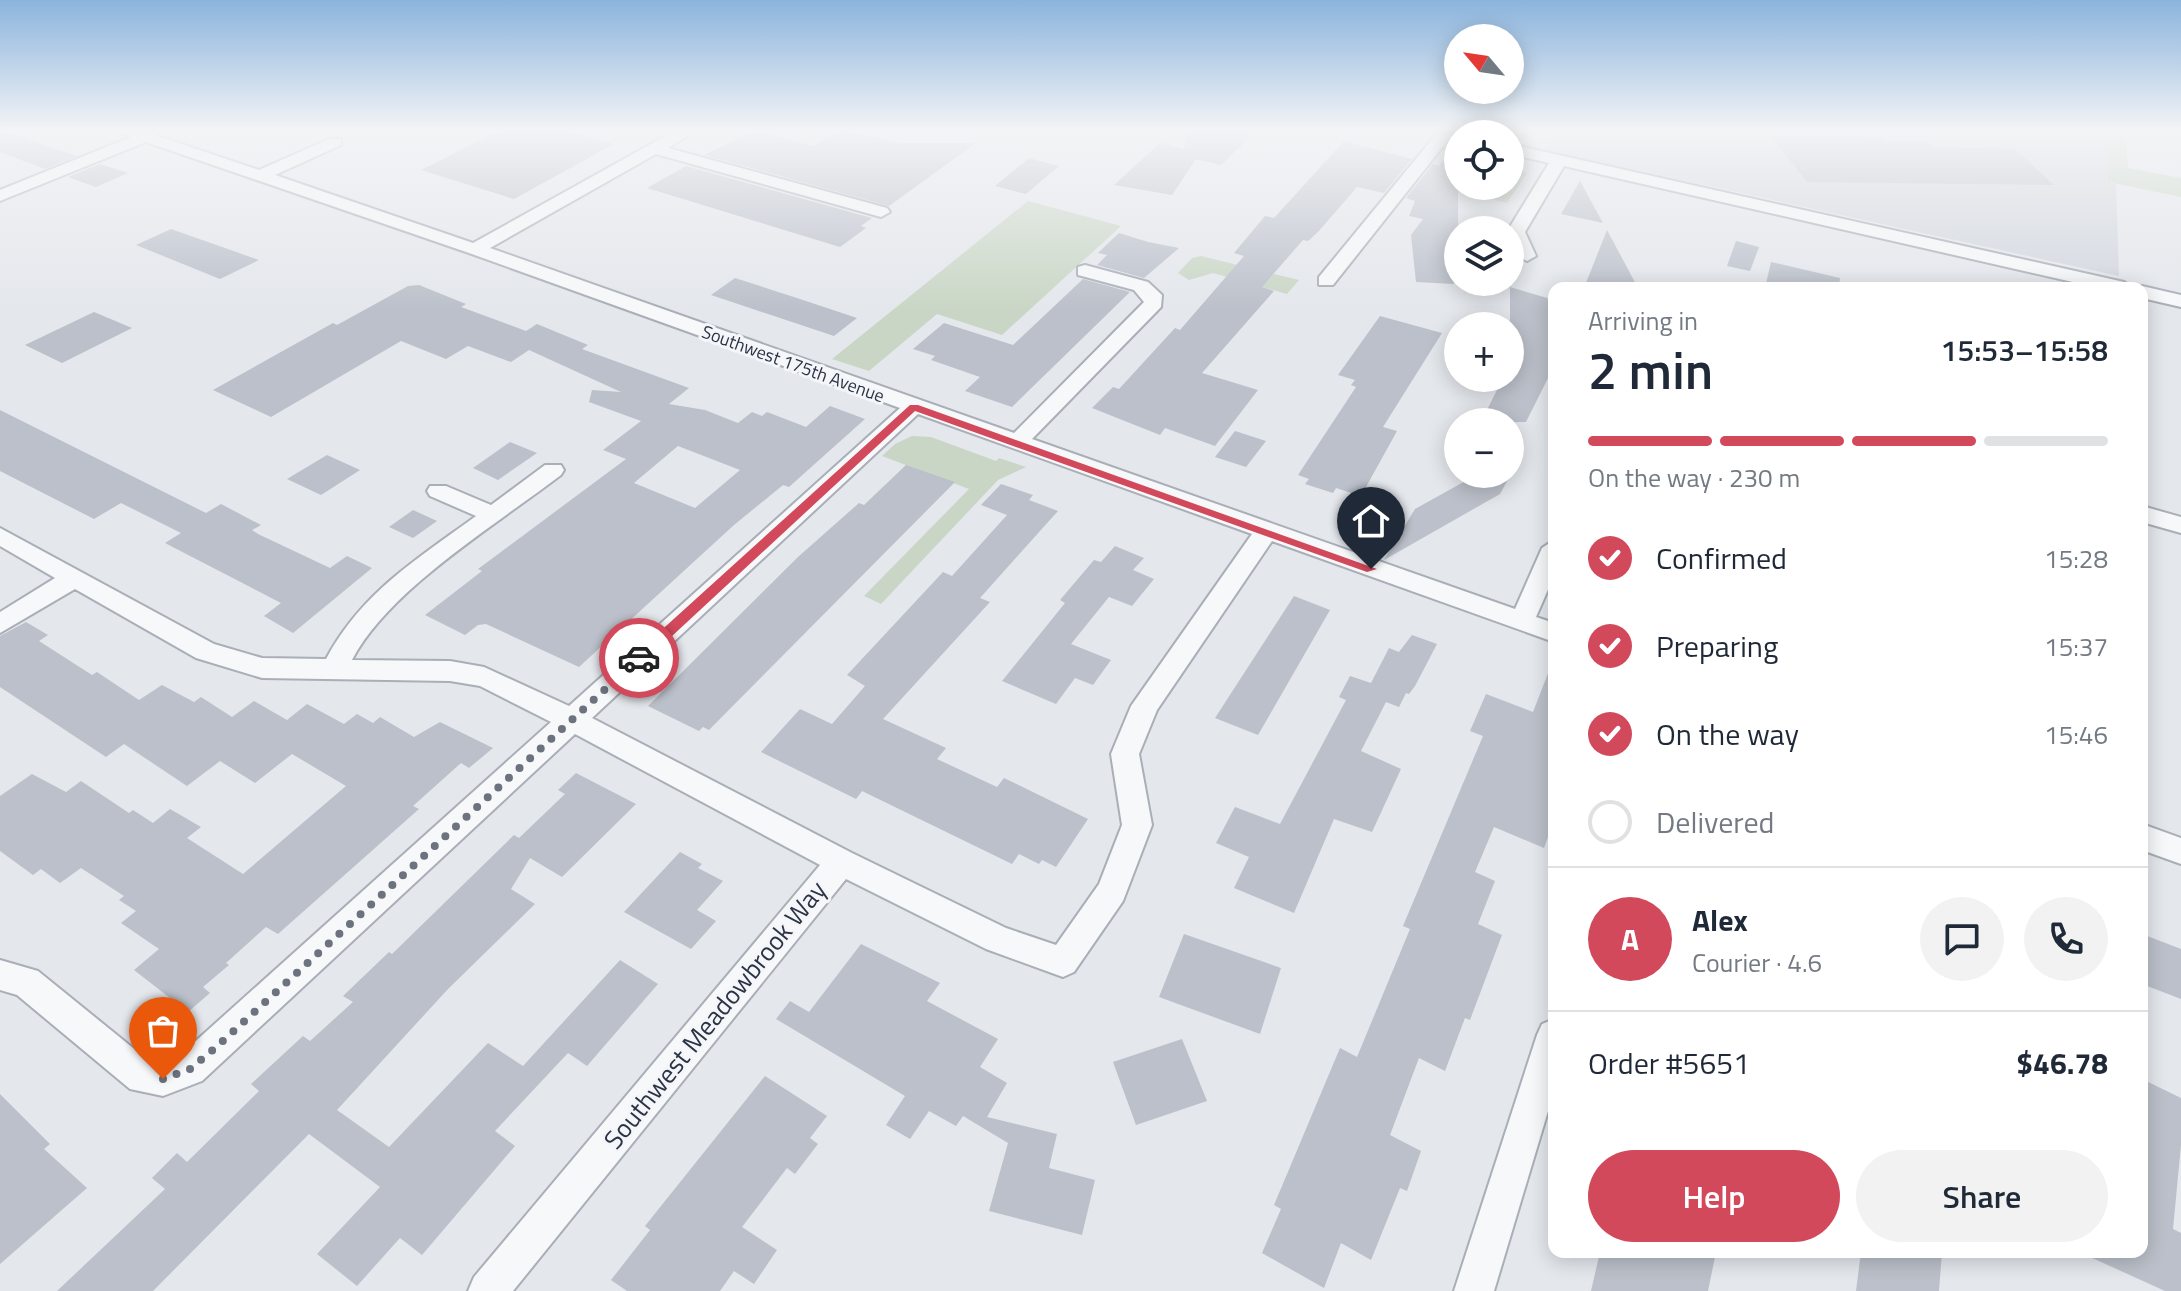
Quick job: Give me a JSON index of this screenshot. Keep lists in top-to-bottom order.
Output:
{
  "streets": {
    "street": ["Southwest 175th Avenue", "Southwest Meadowbrook Way"]
  },
  "crossings": [
    ["Southwest 175th Avenue", "Southwest Meadowbrook Way"]
  ],
  "north": "top left",
  "page": {
    "map_buttons": ["+", "−"],
    "heading": ["2 min", "Arriving in", "15:53–15:58"],
    "panel": [
      "Alex",
      "Courier · 4.6",
      "Order #5651",
      "$46.78"
    ],
    "bar": "On the way · 230 m",
    "list": [
      ["Confirmed", "15:28"],
      ["Preparing", "15:37"],
      ["On the way", "15:46"],
      "Delivered"
    ],
    "round": "A",
    "buttons": ["Help", "Share"]
  }
}
